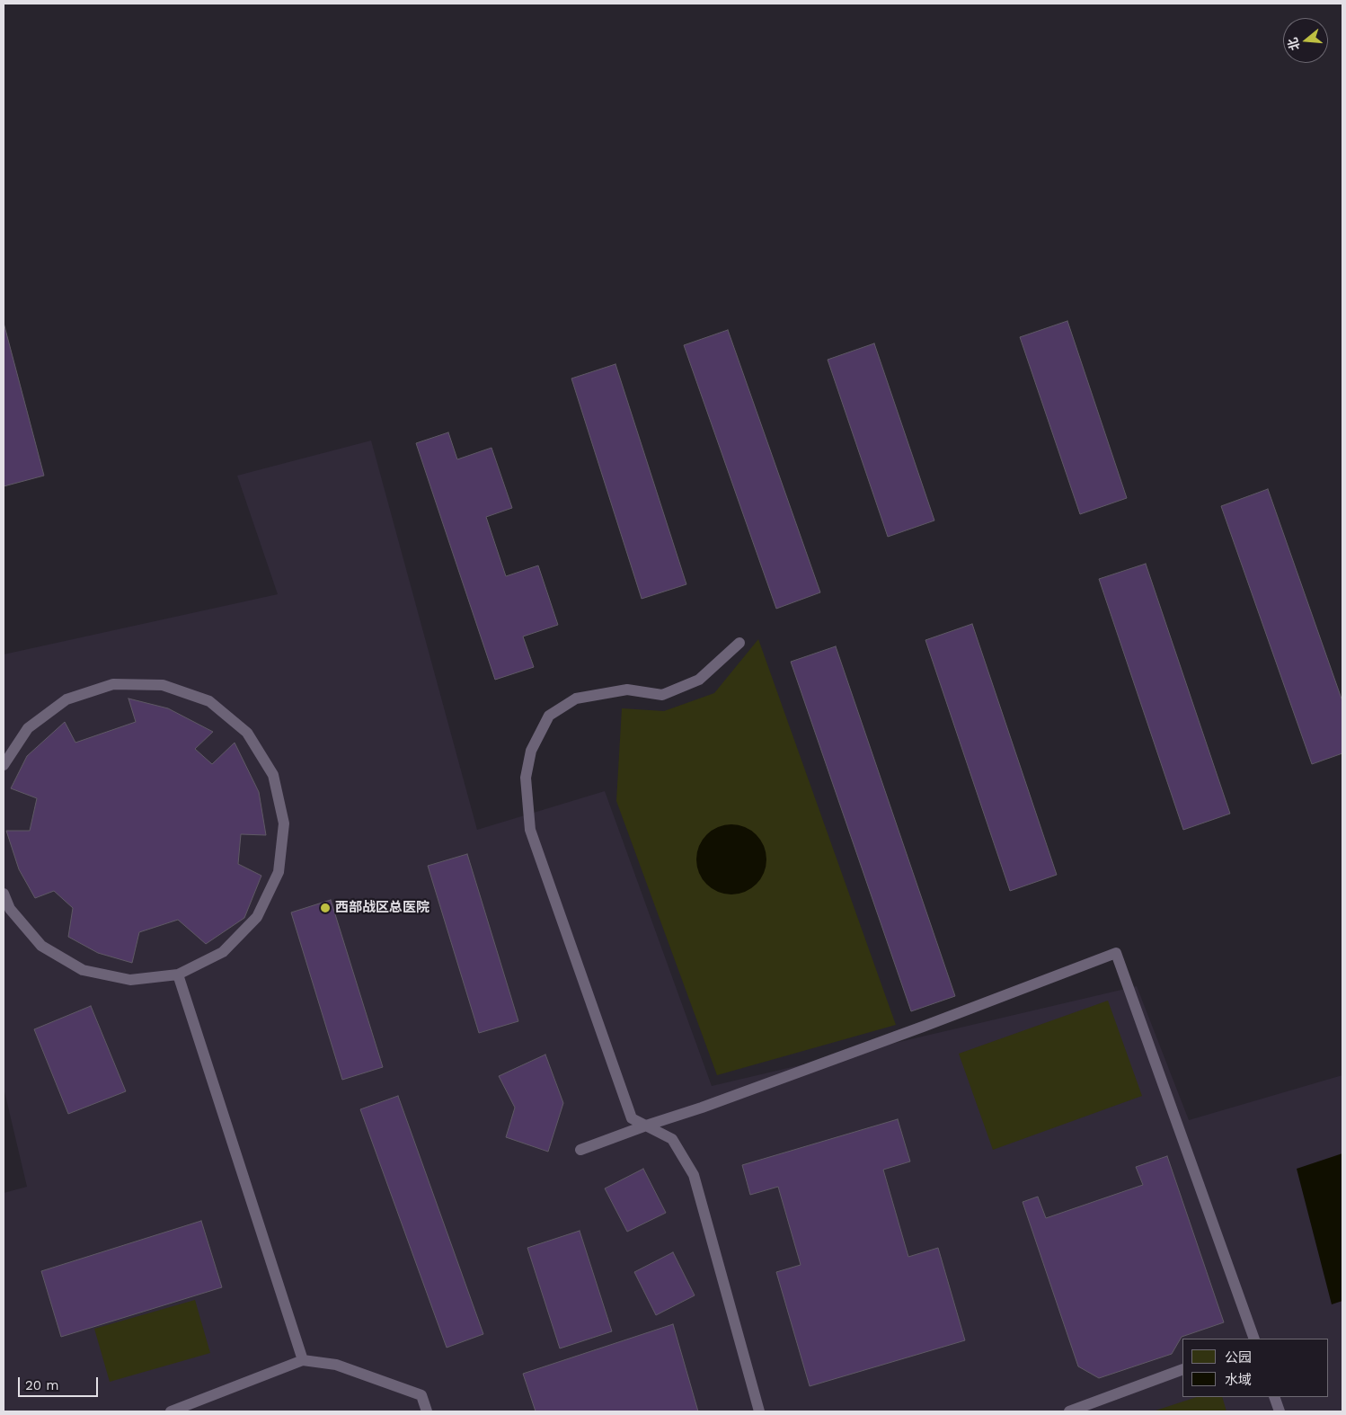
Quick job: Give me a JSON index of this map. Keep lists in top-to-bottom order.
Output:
{
  "places": ["西部战区总医院"],
  "legend": ["公园", "水域"],
  "scale_bar": "20 m",
  "north": "left"
}
